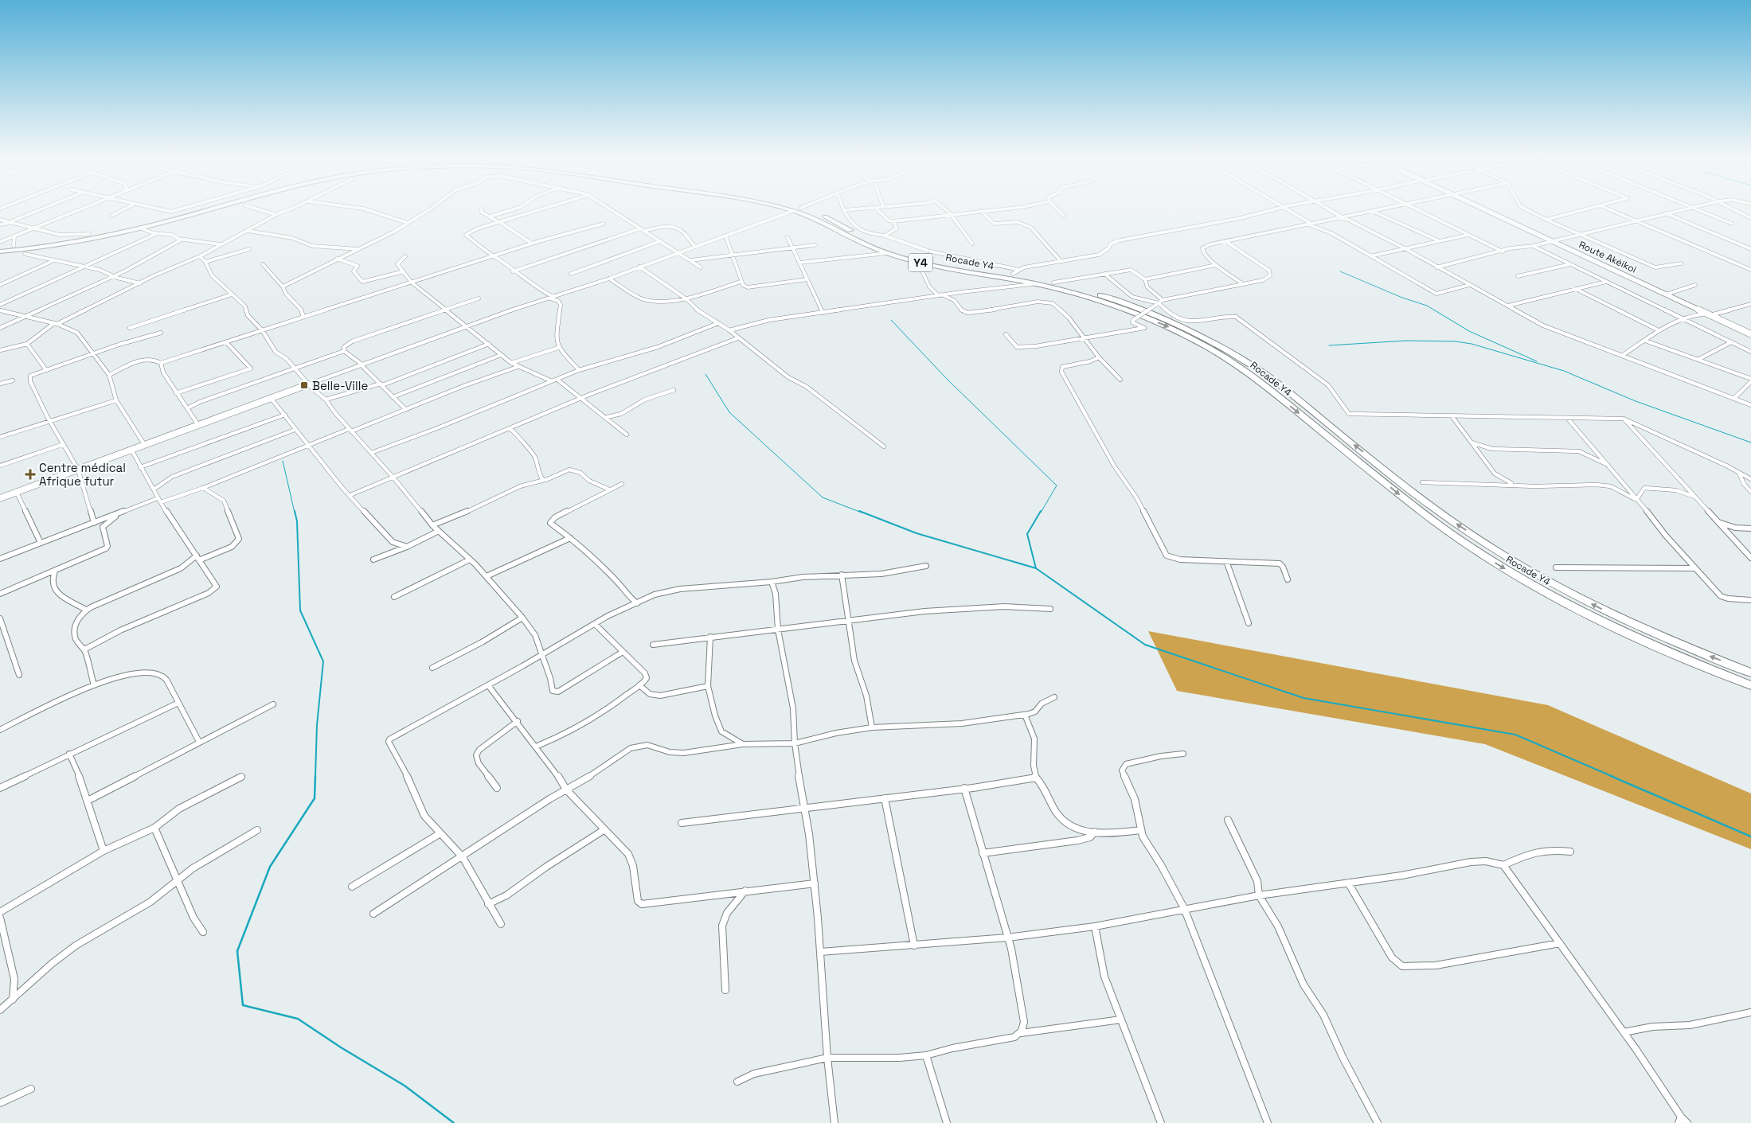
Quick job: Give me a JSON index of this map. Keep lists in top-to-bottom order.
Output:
{
  "streets": {
    "highway": ["Rocade Y4", "Y4"],
    "street": ["Route Akéikoi"]
  },
  "places": {
    "transit": ["Belle-Ville"],
    "health": ["Centre médical Afrique futur"]
  }
}
